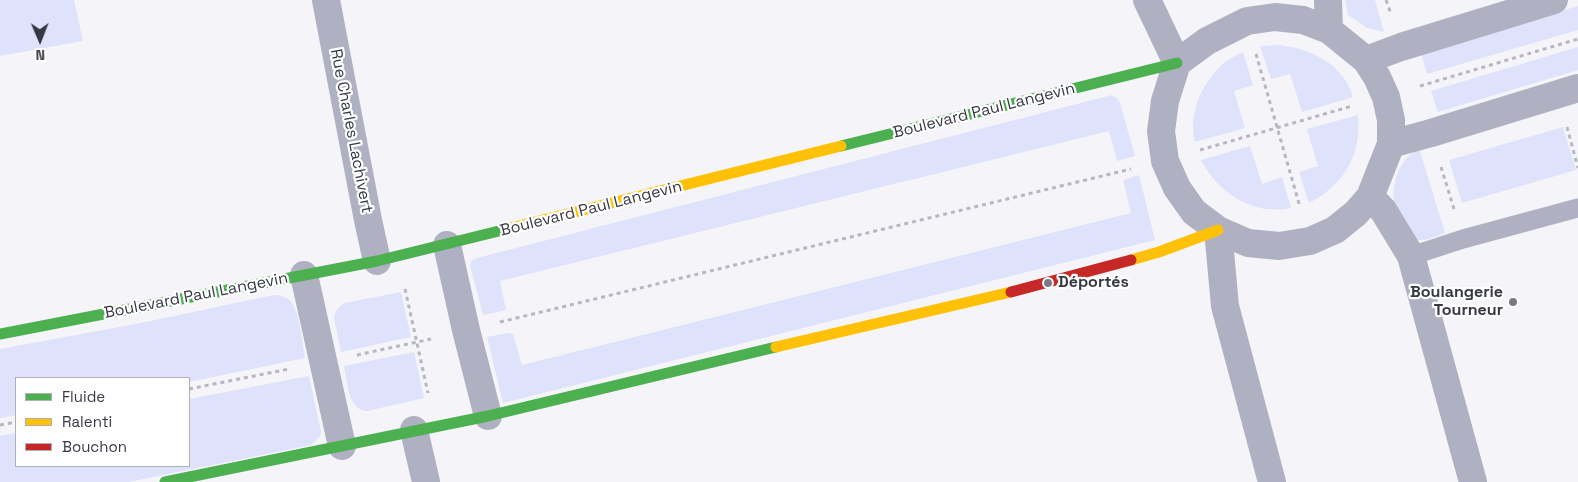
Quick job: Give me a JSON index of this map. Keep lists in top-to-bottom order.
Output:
{
  "streets": {
    "street": ["Boulevard Paul Langevin", "Rue Charles Lachivert"]
  },
  "crossings": [
    ["Boulevard Paul Langevin", "Rue Charles Lachivert"]
  ],
  "places": ["Déportés", "Boulangerie Tourneur"],
  "legend": ["Fluide", "Ralenti", "Bouchon"],
  "north": "bottom"
}
